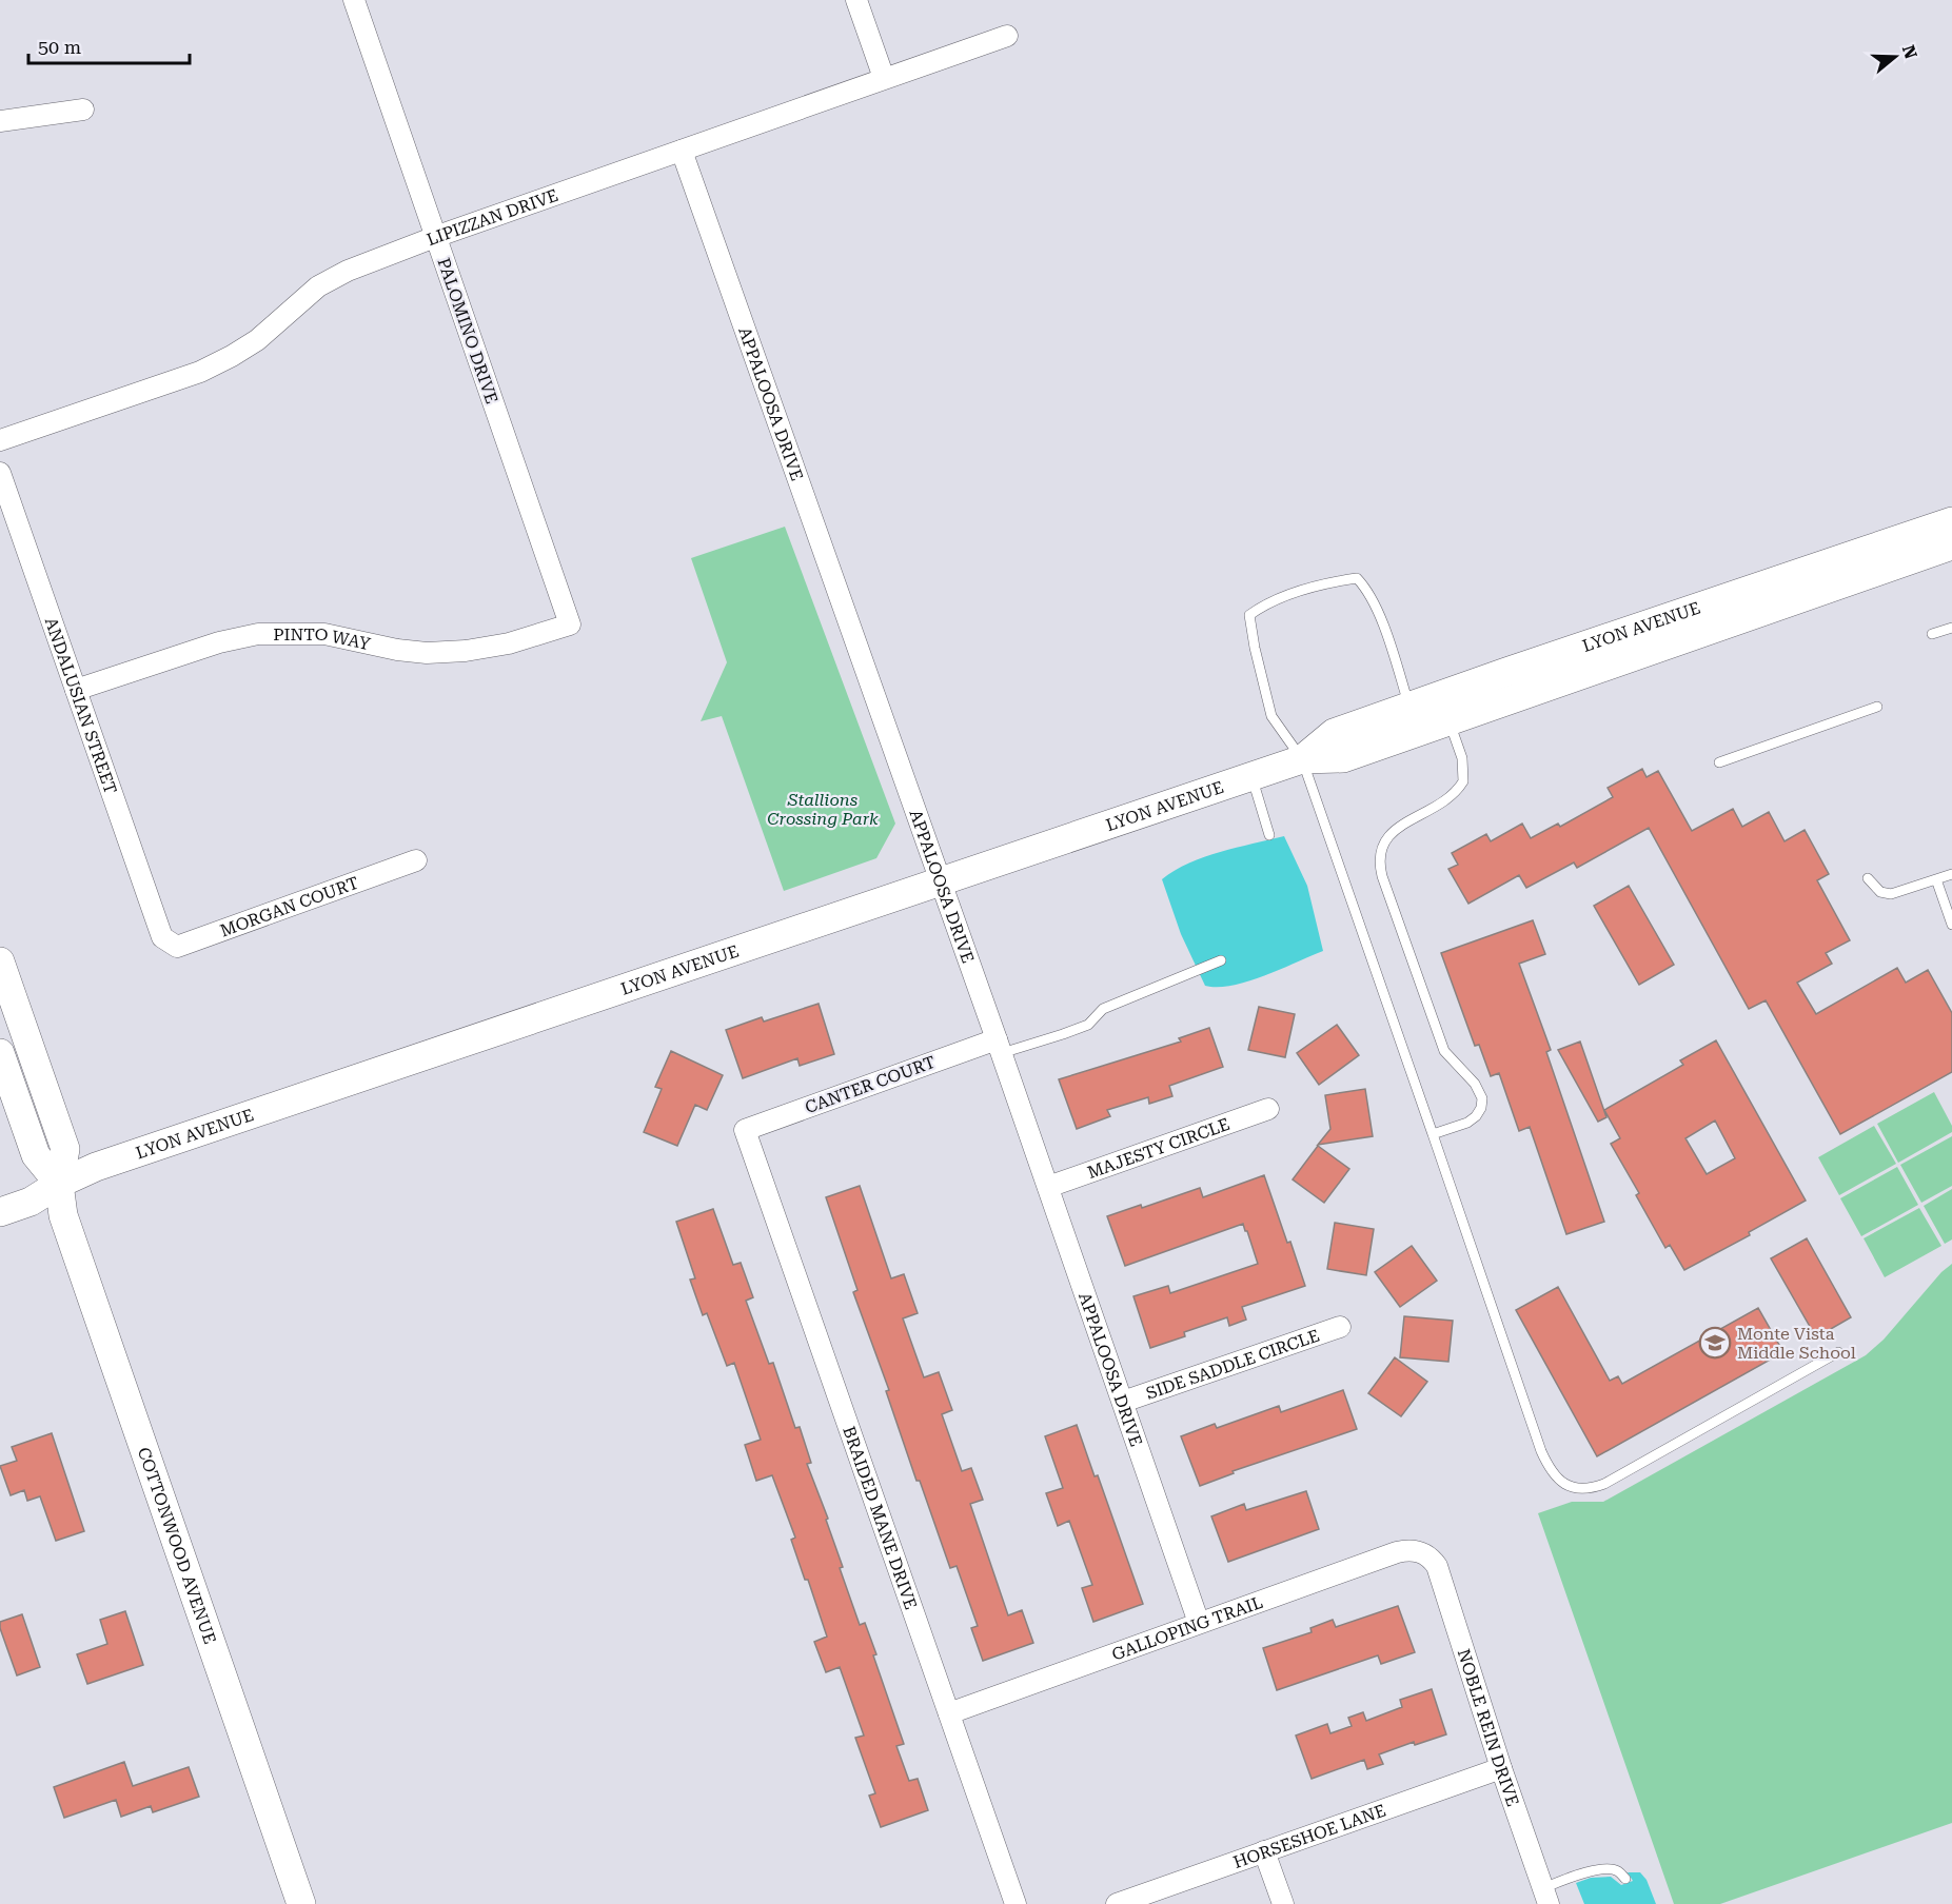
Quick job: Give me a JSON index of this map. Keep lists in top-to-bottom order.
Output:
{
  "streets": {
    "street": [
      "LIPIZZAN DRIVE",
      "PALOMINO DRIVE",
      "APPALOOSA DRIVE",
      "LYON AVENUE",
      "PINTO WAY",
      "ANDALUSIAN STREET",
      "MORGAN COURT",
      "CANTER COURT",
      "MAJESTY CIRCLE",
      "SIDE SADDLE CIRCLE",
      "BRAIDED MANE DRIVE",
      "COTTONWOOD AVENUE",
      "GALLOPING TRAIL",
      "NOBLE REIN DRIVE",
      "HORSESHOE LANE"
    ]
  },
  "crossings": [
    ["LIPIZZAN DRIVE", "PALOMINO DRIVE"],
    ["LIPIZZAN DRIVE", "APPALOOSA DRIVE"],
    ["PALOMINO DRIVE", "PINTO WAY"],
    ["APPALOOSA DRIVE", "LYON AVENUE"],
    ["APPALOOSA DRIVE", "CANTER COURT"],
    ["APPALOOSA DRIVE", "MAJESTY CIRCLE"],
    ["APPALOOSA DRIVE", "SIDE SADDLE CIRCLE"],
    ["APPALOOSA DRIVE", "GALLOPING TRAIL"],
    ["LYON AVENUE", "COTTONWOOD AVENUE"],
    ["PINTO WAY", "ANDALUSIAN STREET"],
    ["ANDALUSIAN STREET", "MORGAN COURT"],
    ["CANTER COURT", "BRAIDED MANE DRIVE"],
    ["BRAIDED MANE DRIVE", "GALLOPING TRAIL"],
    ["GALLOPING TRAIL", "NOBLE REIN DRIVE"],
    ["NOBLE REIN DRIVE", "HORSESHOE LANE"]
  ],
  "parks": ["Stallions Crossing Park"],
  "places": {
    "school or university": ["Monte Vista Middle School"]
  },
  "scale_bar": "50 m",
  "north": "right"
}
